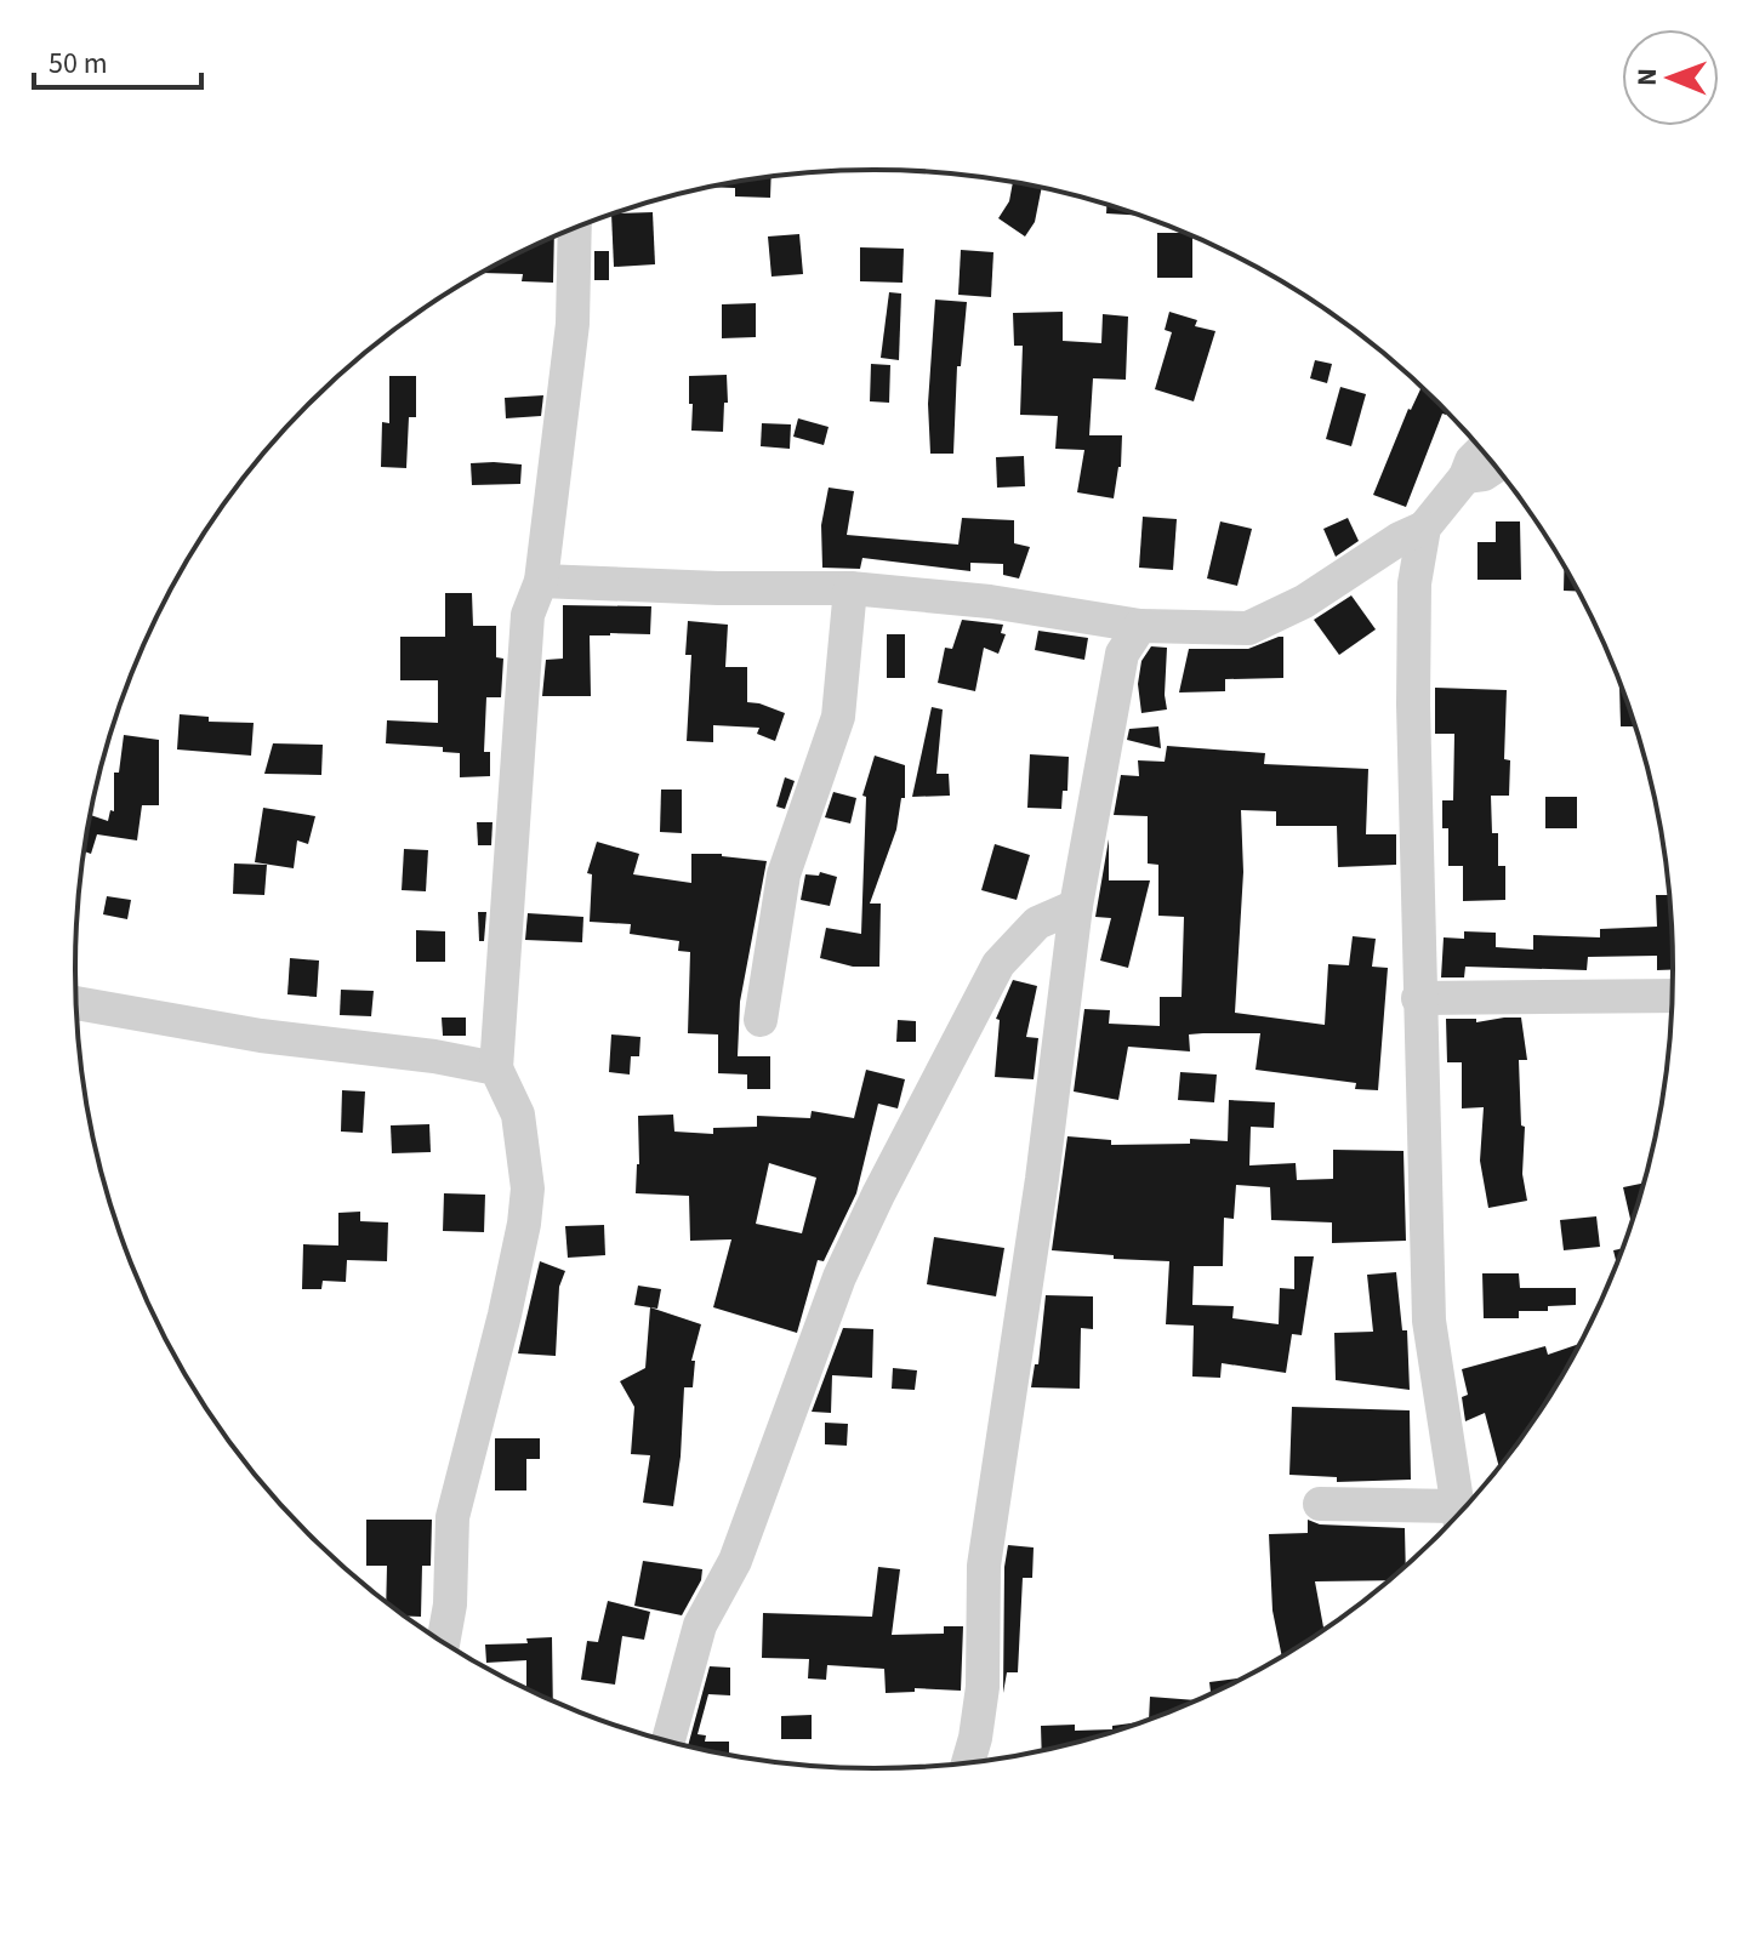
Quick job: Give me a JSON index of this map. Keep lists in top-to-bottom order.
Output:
{
  "scale_bar": "50 m",
  "north": "left"
}
